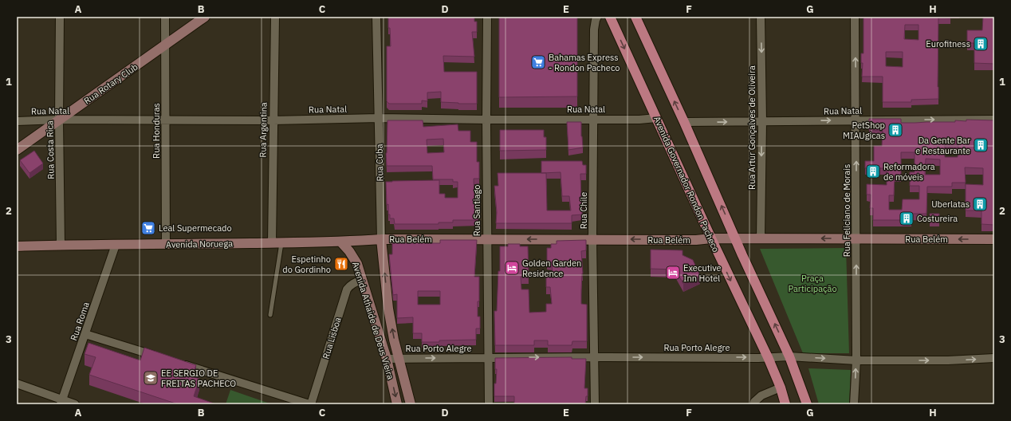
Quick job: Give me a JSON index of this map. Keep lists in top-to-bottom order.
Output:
{
  "streets": {
    "main road": ["Avenida Governador Rondon Pacheco"],
    "street": [
      "Rua Rotary Club",
      "Rua Natal",
      "Rua Artur Gonçalves de Oliveira",
      "Rua Argentina",
      "Rua Honduras",
      "Rua Costa Rica",
      "Rua Cuba",
      "Rua Santiago",
      "Rua Chile",
      "Rua Feliciano de Morais",
      "Rua Belém",
      "Avenida Noruega",
      "Avenida Athaide de Deus Vieira",
      "Rua Roma",
      "Rua Lisboa",
      "Rua Porto Alegre"
    ]
  },
  "crossings": [
    ["Rua Rotary Club", "Rua Natal"],
    ["Rua Rotary Club", "Rua Honduras"],
    ["Rua Rotary Club", "Rua Costa Rica"],
    ["Rua Natal", "Rua Artur Gonçalves de Oliveira"],
    ["Rua Natal", "Rua Argentina"],
    ["Rua Natal", "Rua Honduras"],
    ["Rua Natal", "Rua Costa Rica"],
    ["Rua Natal", "Rua Cuba"],
    ["Rua Natal", "Avenida Governador Rondon Pacheco"],
    ["Rua Natal", "Rua Santiago"],
    ["Rua Natal", "Rua Chile"],
    ["Rua Natal", "Rua Feliciano de Morais"],
    ["Rua Artur Gonçalves de Oliveira", "Rua Belém"],
    ["Rua Argentina", "Avenida Noruega"],
    ["Rua Honduras", "Avenida Noruega"],
    ["Rua Costa Rica", "Avenida Noruega"],
    ["Rua Cuba", "Rua Belém"],
    ["Rua Cuba", "Avenida Noruega"],
    ["Rua Cuba", "Avenida Athaide de Deus Vieira"],
    ["Avenida Governador Rondon Pacheco", "Rua Belém"],
    ["Avenida Governador Rondon Pacheco", "Rua Porto Alegre"],
    ["Rua Santiago", "Rua Belém"],
    ["Rua Santiago", "Rua Porto Alegre"],
    ["Rua Chile", "Rua Belém"],
    ["Rua Chile", "Rua Porto Alegre"],
    ["Rua Feliciano de Morais", "Rua Belém"],
    ["Rua Feliciano de Morais", "Rua Porto Alegre"],
    ["Rua Belém", "Avenida Noruega"],
    ["Avenida Noruega", "Avenida Athaide de Deus Vieira"],
    ["Avenida Noruega", "Rua Roma"],
    ["Avenida Athaide de Deus Vieira", "Rua Lisboa"],
    ["Avenida Athaide de Deus Vieira", "Rua Porto Alegre"]
  ],
  "one_way": [
    "Rua Artur Gonçalves de Oliveira",
    "Rua Feliciano de Morais",
    "Rua Belém",
    "Rua Porto Alegre"
  ],
  "parks": ["Praça Participação"],
  "places": {
    "building": [
      "Eurofitness",
      "PetShop MIAUgicas",
      "Da Gente Bar e Restaurante",
      "Reformadora de móveis",
      "Uberlatas",
      "Costureira"
    ],
    "supermarket": ["Bahamas Express - Rondon Pacheco", "Leal Supermecado"],
    "restaurant": ["Espetinho do Gordinho"],
    "hotel": ["Golden Garden Residence", "Executive Inn Hotel"],
    "school or university": ["EE SERGIO DE FREITAS PACHECO"]
  },
  "grid": {
    "columns": [
      "A",
      "B",
      "C",
      "D",
      "E",
      "F",
      "G",
      "H"
    ],
    "rows": ["1", "2", "3"]
  }
}
